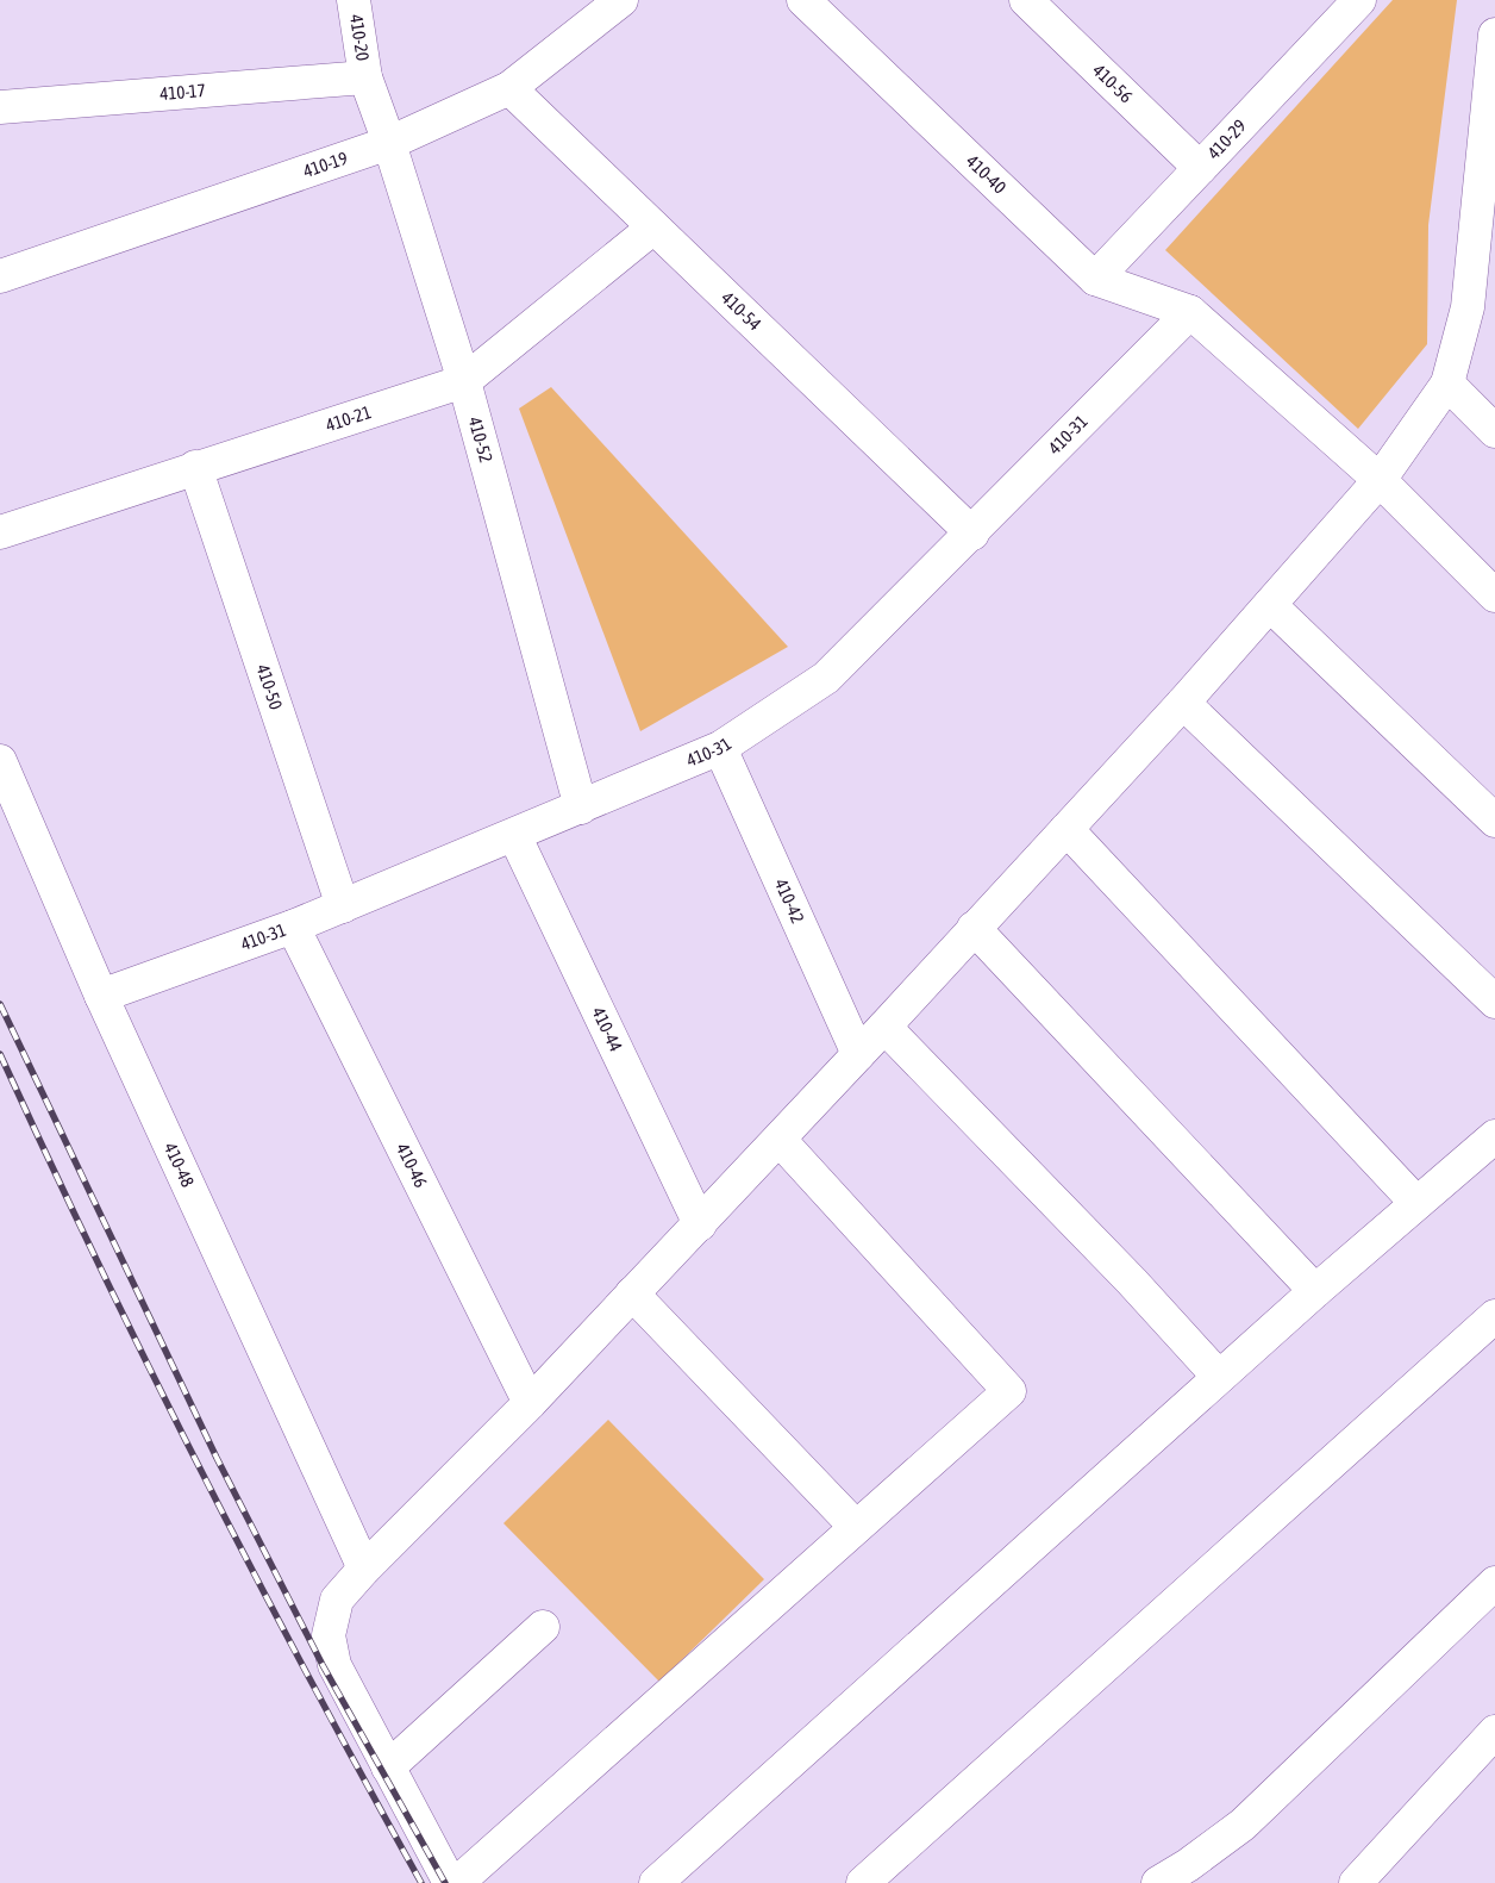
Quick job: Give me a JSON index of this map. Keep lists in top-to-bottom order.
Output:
{
  "streets": {
    "street": [
      "410-20",
      "410-56",
      "410-17",
      "410-29",
      "410-19",
      "410-40",
      "410-54",
      "410-21",
      "410-31",
      "410-52",
      "410-50",
      "410-42",
      "410-44",
      "410-46",
      "410-48"
    ]
  },
  "crossings": [
    ["410-20", "410-17"],
    ["410-20", "410-52"],
    ["410-56", "410-29"],
    ["410-17", "410-52"],
    ["410-29", "410-40"],
    ["410-19", "410-54"],
    ["410-19", "410-52"],
    ["410-40", "410-31"],
    ["410-54", "410-21"],
    ["410-54", "410-31"],
    ["410-21", "410-52"],
    ["410-21", "410-50"],
    ["410-31", "410-52"],
    ["410-31", "410-50"],
    ["410-31", "410-42"],
    ["410-31", "410-44"],
    ["410-31", "410-46"],
    ["410-31", "410-48"]
  ]
}
